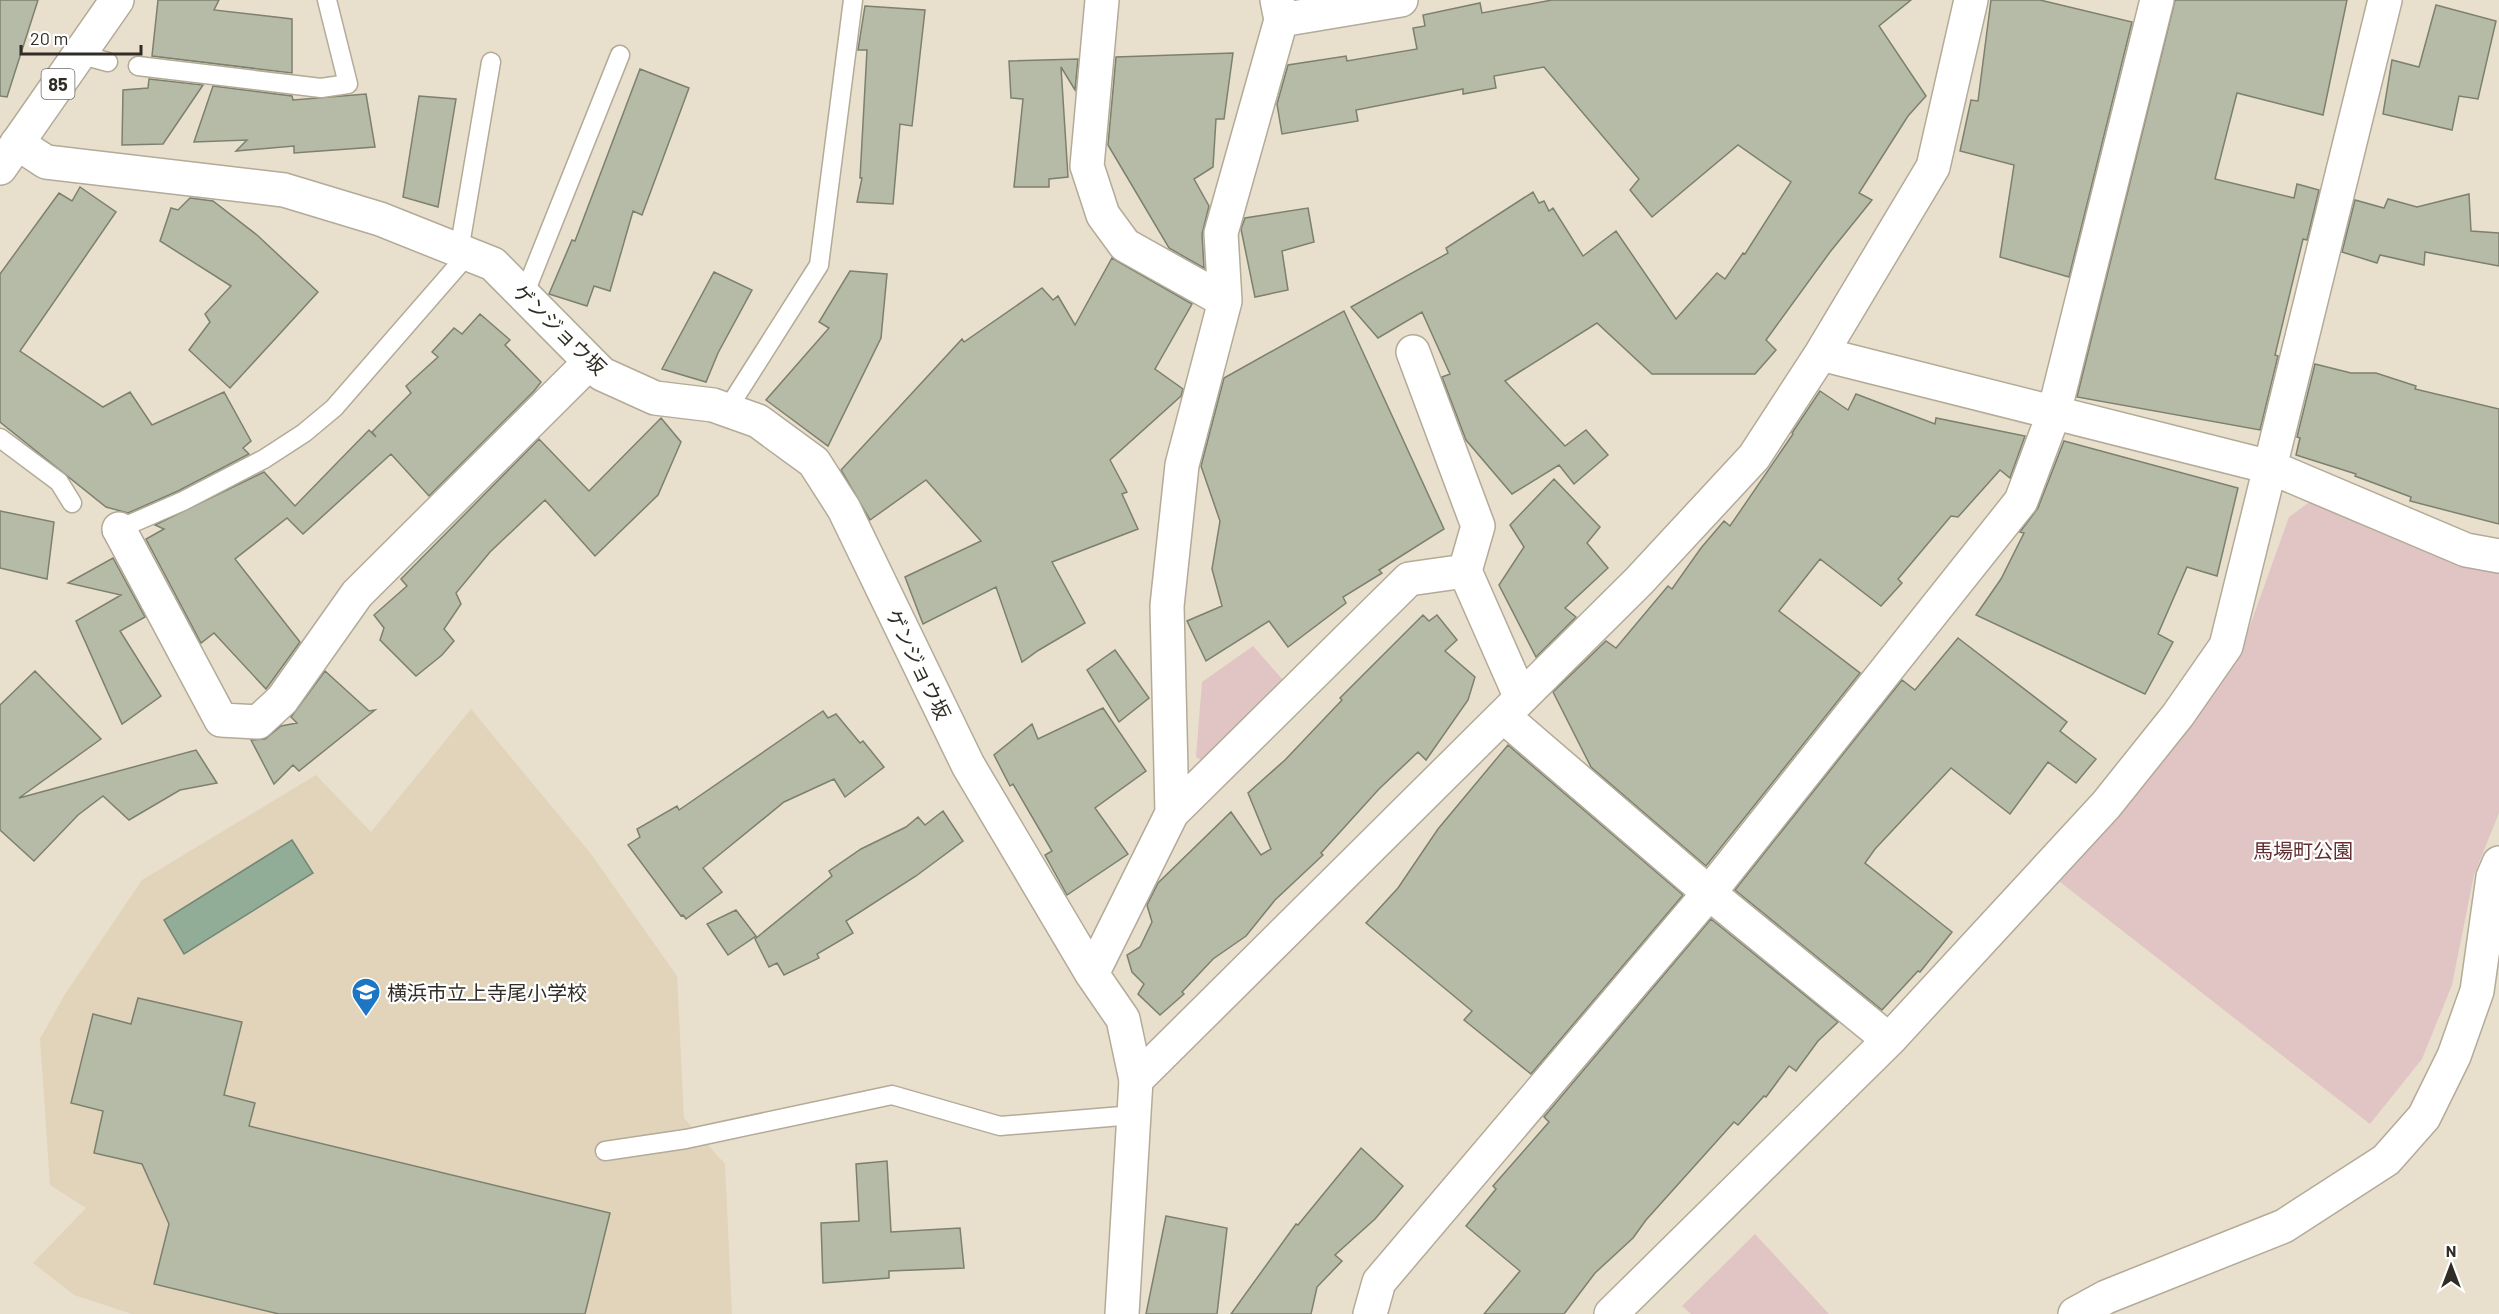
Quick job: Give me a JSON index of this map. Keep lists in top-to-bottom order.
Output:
{
  "streets": {
    "street": ["85", "ゲンジョウ坂"]
  },
  "crossings": [
    ["85", "ゲンジョウ坂"]
  ],
  "parks": ["馬場町公園"],
  "places": {
    "school or university": ["横浜市立上寺尾小学校"]
  },
  "scale_bar": "20 m",
  "north": "top"
}
